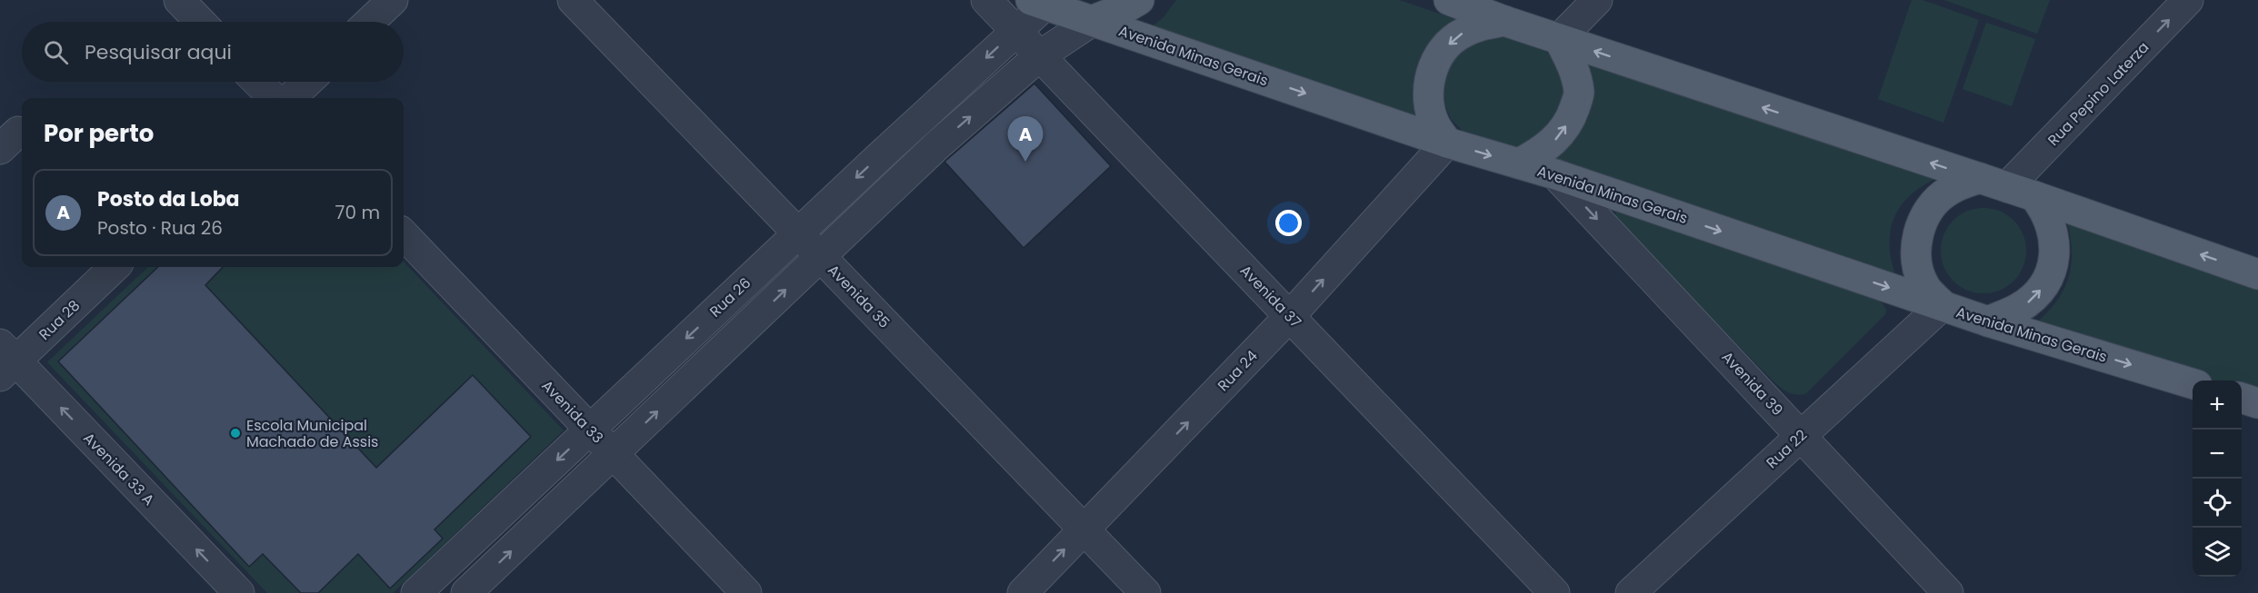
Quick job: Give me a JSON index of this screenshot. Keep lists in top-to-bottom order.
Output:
{
  "streets": {
    "main road": ["Avenida Minas Gerais"],
    "street": [
      "Rua Pepino Laterza",
      "Avenida 35",
      "Avenida 37",
      "Rua 26",
      "Rua 28",
      "Rua 24",
      "Avenida 39",
      "Avenida 33",
      "Rua 22",
      "Avenida 33 A"
    ]
  },
  "crossings": [
    ["Avenida Minas Gerais", "Rua Pepino Laterza"],
    ["Avenida Minas Gerais", "Rua 26"],
    ["Avenida Minas Gerais", "Rua 24"],
    ["Avenida Minas Gerais", "Avenida 39"],
    ["Avenida Minas Gerais", "Rua 22"],
    ["Rua Pepino Laterza", "Rua 22"],
    ["Avenida 35", "Rua 26"],
    ["Avenida 35", "Rua 24"],
    ["Avenida 37", "Rua 26"],
    ["Avenida 37", "Rua 24"],
    ["Rua 26", "Avenida 33"],
    ["Rua 28", "Avenida 33 A"],
    ["Avenida 39", "Rua 22"]
  ],
  "one_way": [
    "Rua Pepino Laterza",
    "Rua 24",
    "Avenida 39",
    "Avenida 33 A"
  ],
  "places": ["Escola Municipal Machado de Assis"],
  "page": {
    "search": "Pesquisar aqui",
    "heading": "Por perto",
    "pins": "A",
    "list": [
      {
        "mark": "A",
        "name": "Posto da Loba",
        "note": "Posto · Rua 26",
        "value": "70 m"
      }
    ],
    "map_buttons": ["+", "−"]
  }
}
